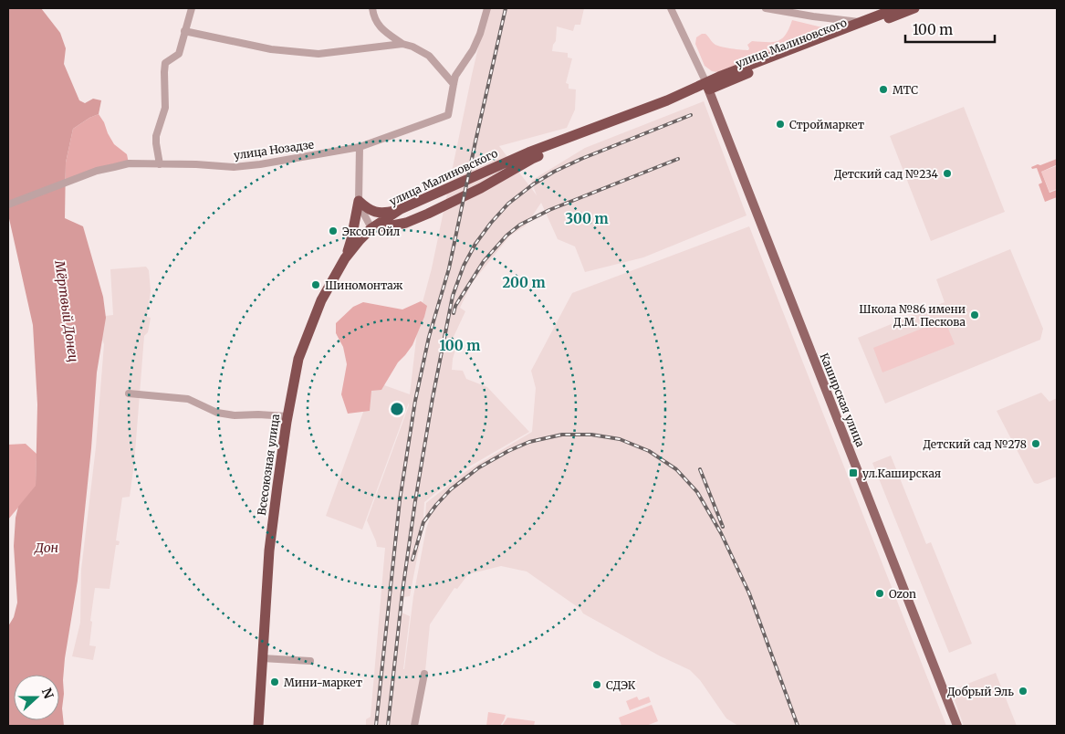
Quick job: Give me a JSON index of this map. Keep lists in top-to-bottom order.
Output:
{
  "streets": {
    "highway": ["улица Малиновского", "Всесоюзная улица"],
    "main road": ["Каширская улица"],
    "street": ["улица Нозадзе"]
  },
  "crossings": [
    ["улица Малиновского", "Каширская улица"],
    ["улица Малиновского", "Всесоюзная улица"]
  ],
  "water": ["Мёртвый Донец", "Дон"],
  "places": {
    "other": [
      "МТС",
      "Строймаркет",
      "Детский сад №234",
      "Эксон Ойл",
      "Шиномонтаж",
      "Школа №86 имени Д.М. Пескова",
      "Детский сад №278",
      "Ozon",
      "Мини-маркет",
      "СДЭК",
      "Добрый Эль"
    ],
    "transit": ["ул.Каширская"]
  },
  "scale_bar": "100 m",
  "north": "right",
  "rings": ["300 m", "200 m", "100 m"]
}
